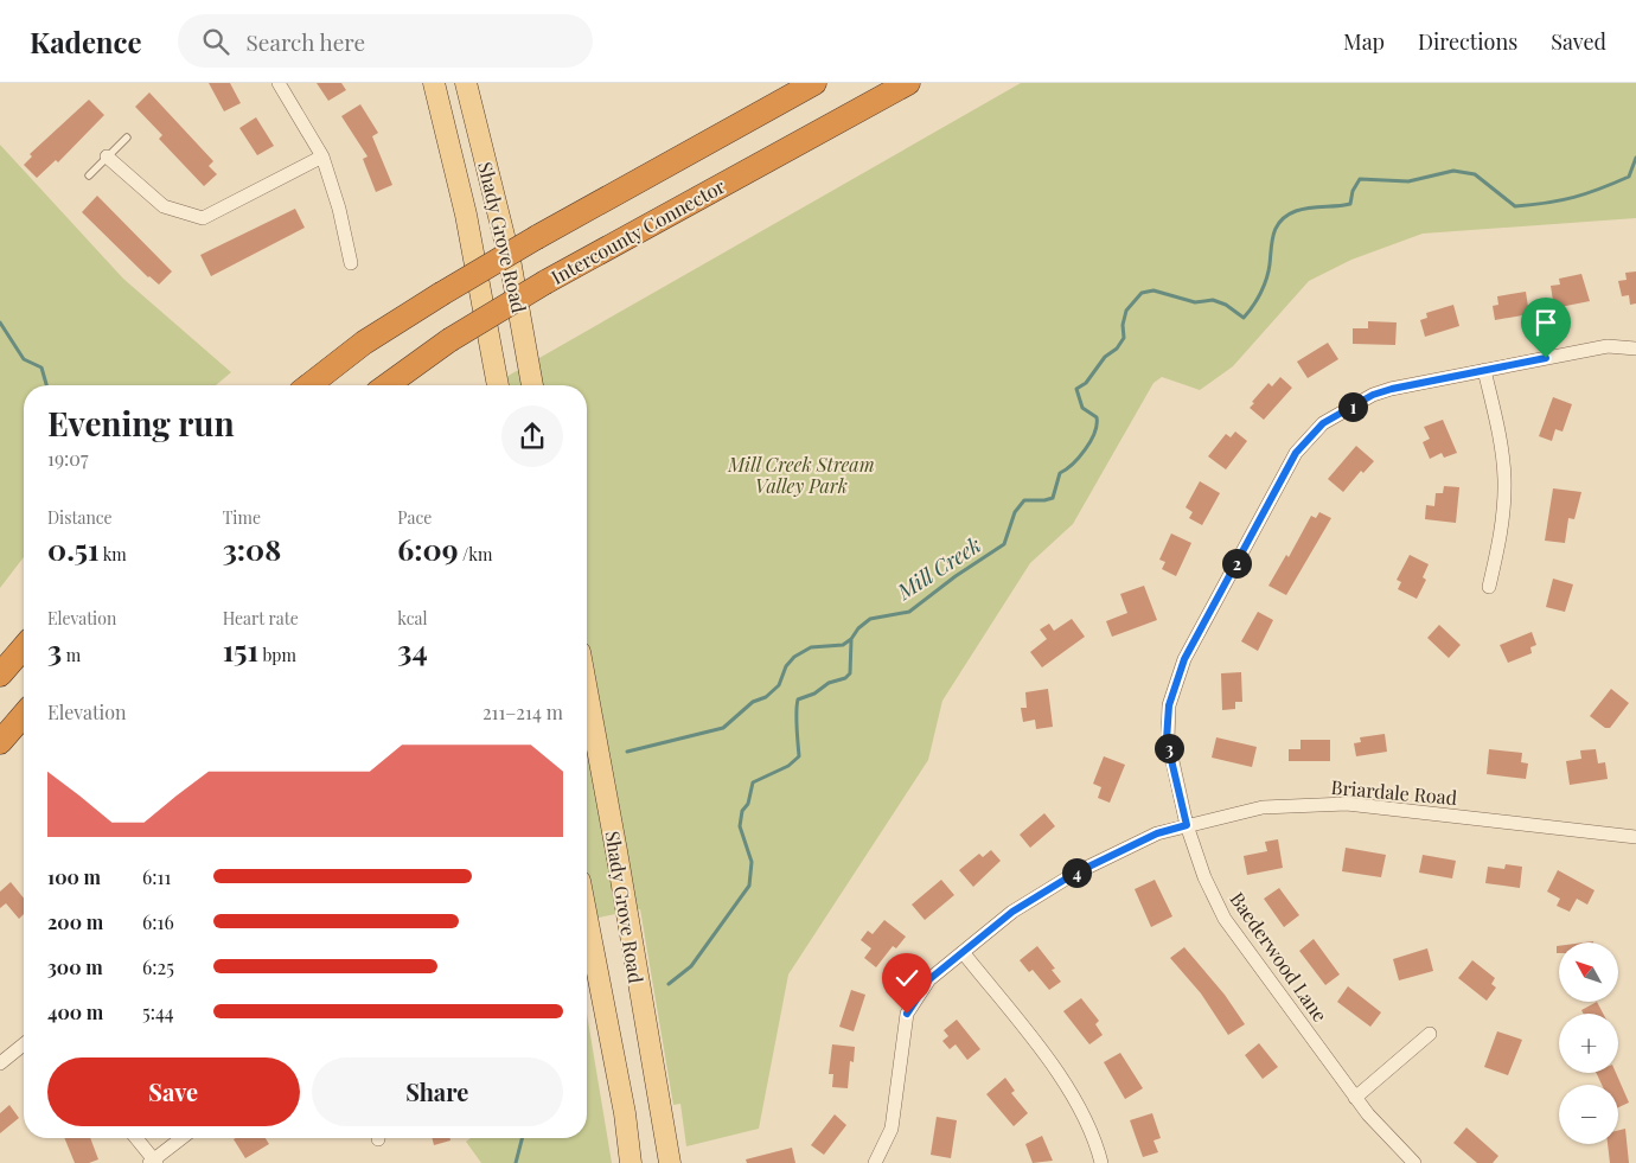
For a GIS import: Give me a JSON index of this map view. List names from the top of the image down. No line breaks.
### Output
{"streets":{"highway":["Intercounty Connector"],"main road":["Shady Grove Road"],"street":["Briardale Road","Baederwood Lane"]},"crossings":[["Briardale Road","Baederwood Lane"]],"water":["Mill Creek"],"parks":["Mill Creek Stream Valley Park"],"north":"top left","page":{"header":"Kadence","search":"Search here","nav":["Map","Directions","Saved"],"heading":["Evening run","19:07"],"pins":["1","2","3","4"],"stats":[["Distance","0.51 km"],["Time","3:08"],["Pace","6:09 /km"],["Elevation","3 m"],["Heart rate","151 bpm"],["kcal","34"]],"chart":["Elevation","211–214 m"],"list":[{"name":"100 m","note":"6:11"},{"name":"200 m","note":"6:16"},{"name":"300 m","note":"6:25"},{"name":"400 m","note":"5:44"}],"map_buttons":["+","−"],"buttons":["Save","Share"]}}
